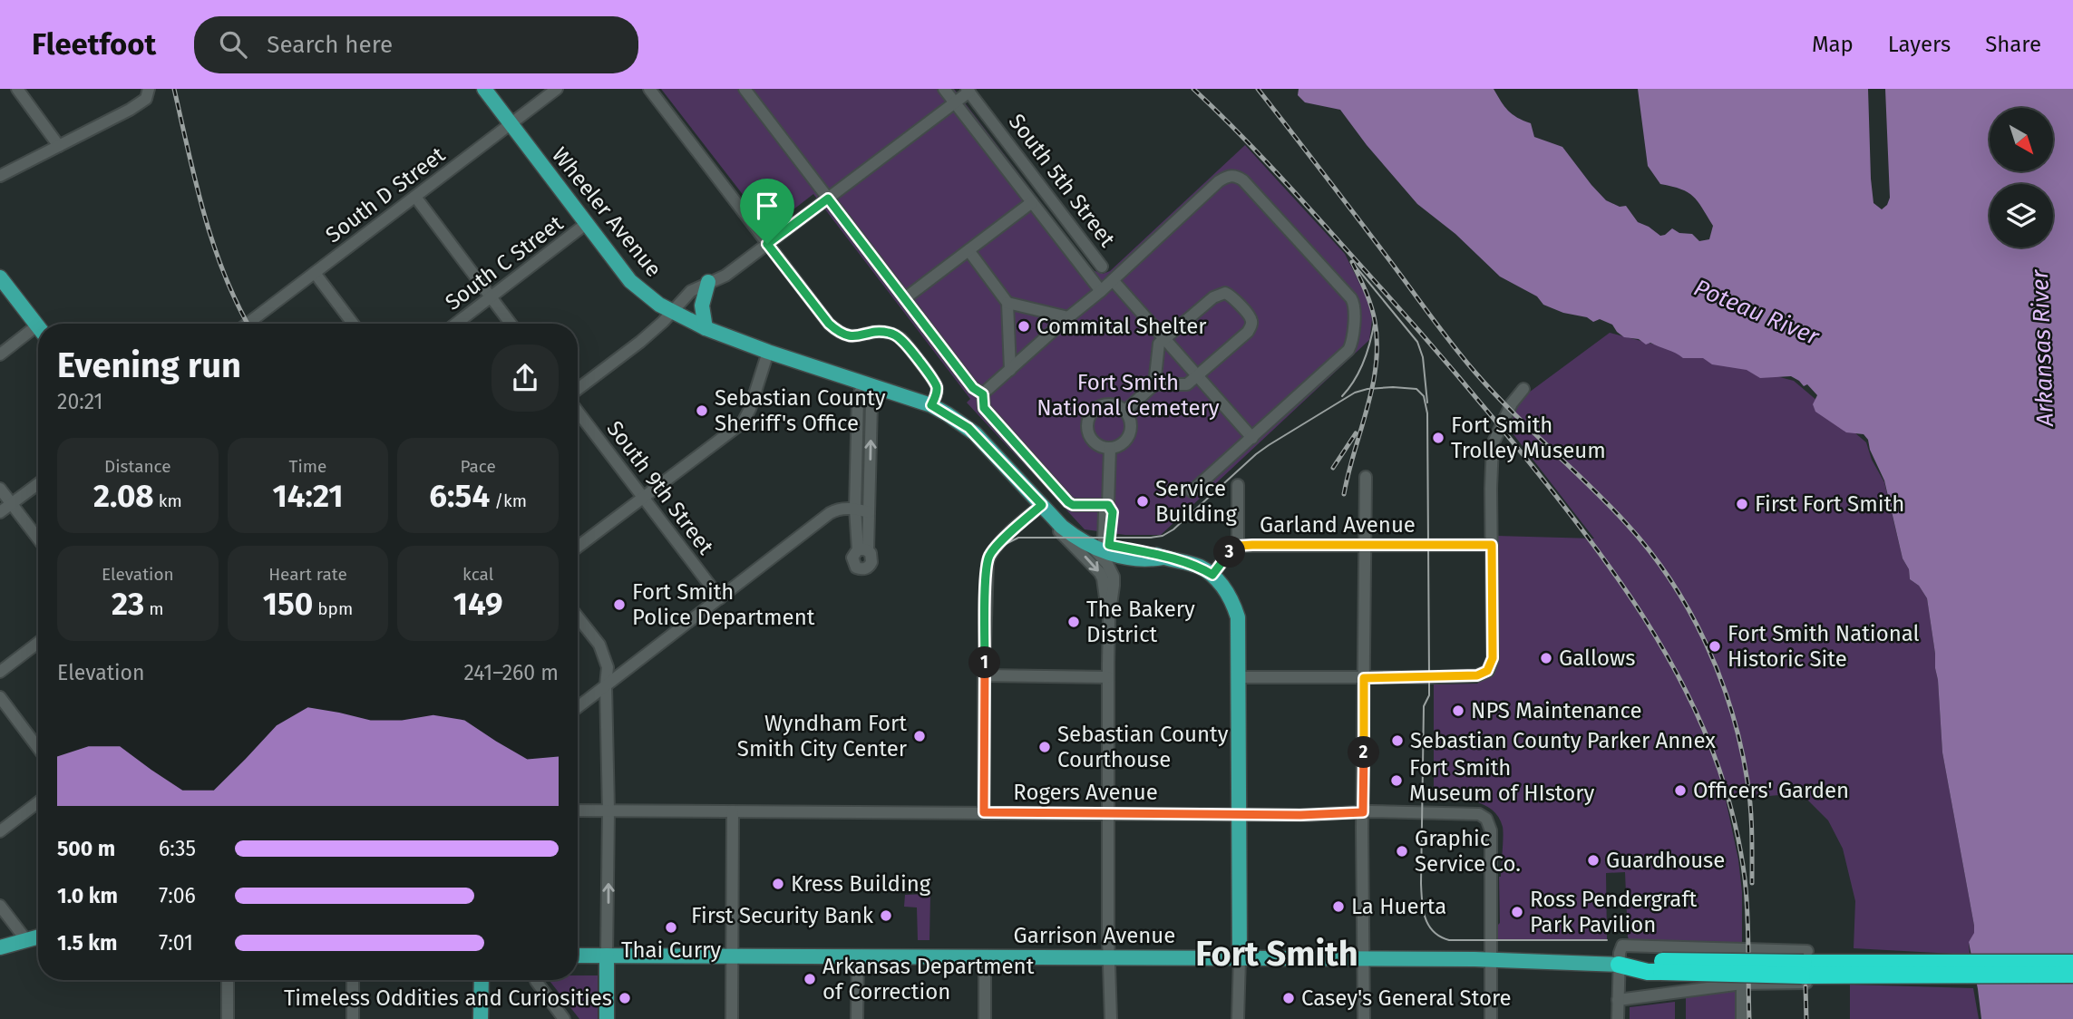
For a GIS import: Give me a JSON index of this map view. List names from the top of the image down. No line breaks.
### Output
{"streets":{"highway":["Garrison Avenue"],"main road":["Wheeler Avenue"],"street":["South 5th Street","South D Street","South C Street","South 9th Street","Garland Avenue","Rogers Avenue"]},"crossings":[["South D Street","Wheeler Avenue"],["Wheeler Avenue","South C Street"],["Rogers Avenue","Garrison Avenue"]],"districts":["Fort Smith"],"water":["Poteau River","Arkansas River"],"parks":["Fort Smith National Cemetery"],"places":["Commital Shelter","Sebastian County Sheriff's Office","Fort Smith Trolley Museum","Service Building","First Fort Smith","Fort Smith Police Department","The Bakery District","Fort Smith National Historic Site","Gallows","NPS Maintenance","Wyndham Fort Smith City Center","Sebastian County Parker Annex","Sebastian County Courthouse","Fort Smith Museum of HIstory","Officers' Garden","Graphic Service Co.","Guardhouse","Kress Building","La Huerta","Ross Pendergraft Park Pavilion","First Security Bank","Thai Curry","Arkansas Department of Correction","Timeless Oddities and Curiosities","Casey's General Store"],"north":"bottom right","page":{"header":"Fleetfoot","search":"Search here","nav":["Map","Layers","Share"],"heading":["Evening run","20:21"],"stats":[["Distance","2.08 km"],["Time","14:21"],["Pace","6:54 /km"],["Elevation","23 m"],["Heart rate","150 bpm"],["kcal","149"]],"pins":["3","1","2"],"chart":["Elevation","241–260 m"],"list":[{"name":"500 m","note":"6:35"},{"name":"1.0 km","note":"7:06"},{"name":"1.5 km","note":"7:01"}]}}
